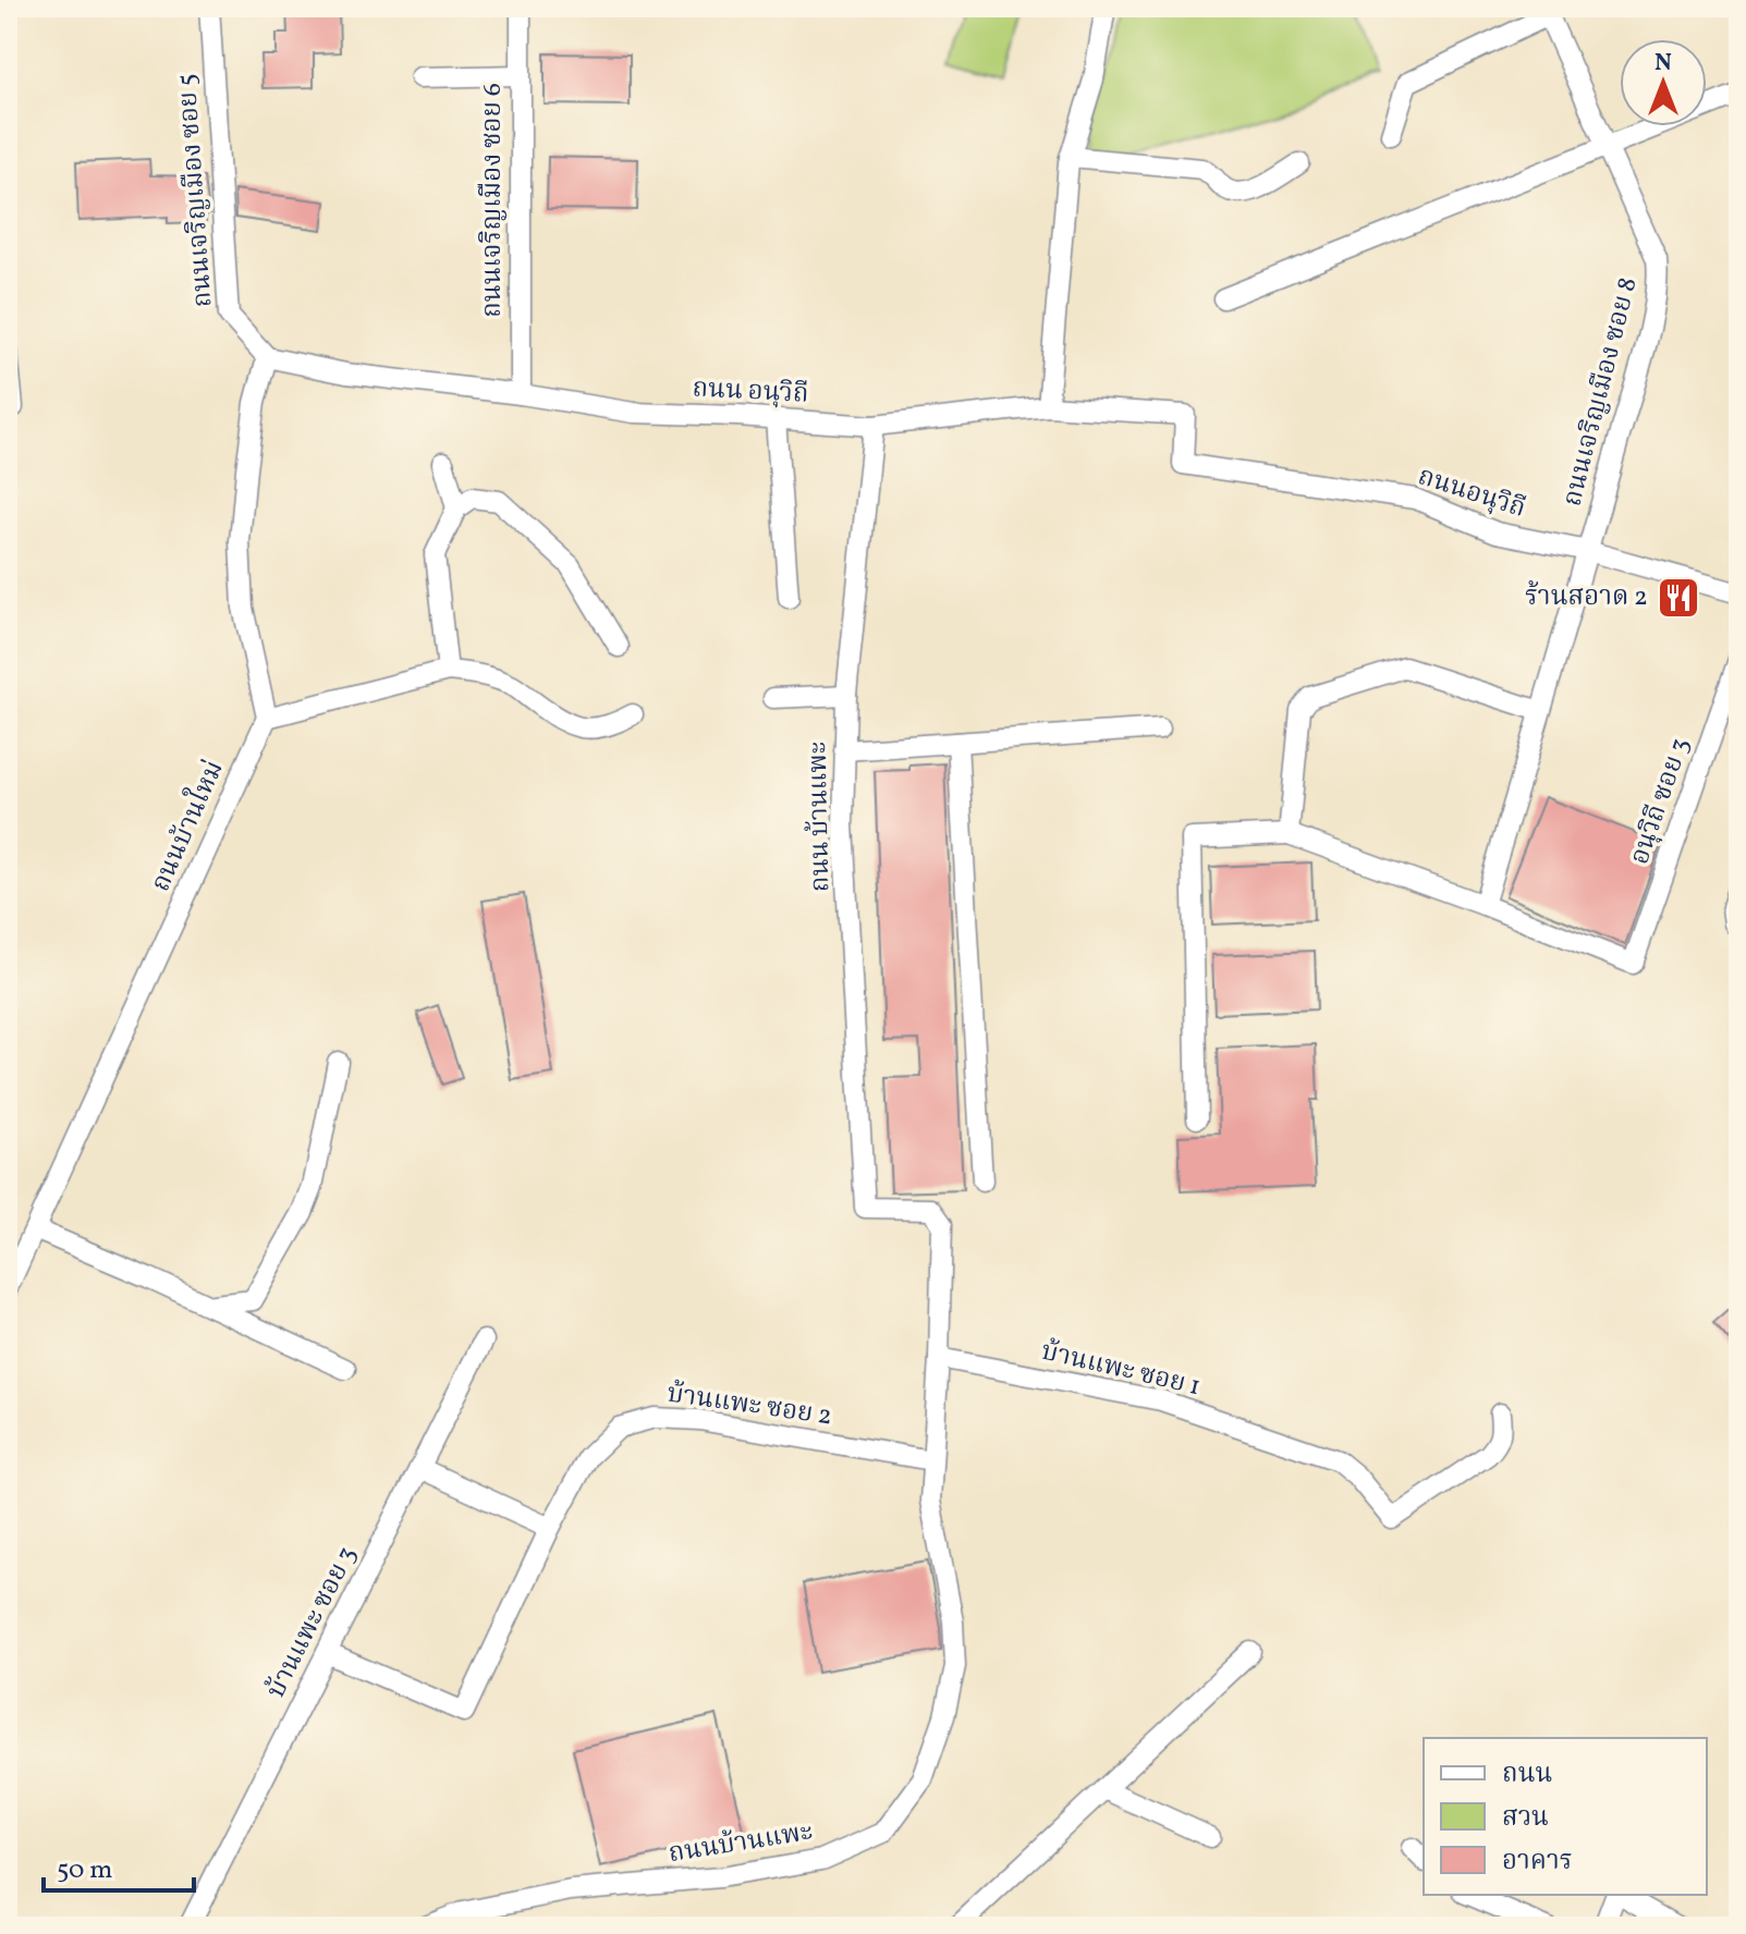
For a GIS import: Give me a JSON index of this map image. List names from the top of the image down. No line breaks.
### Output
{"streets":{"street":["ถนนเจริญเมือง ซอย 5","ถนนเจริญเมือง ซอย 6","ถนน อนุวิถี","ถนนเจริญเมือง ซอย 8","ถนนอนุวิถี","อนุวิถี ซอย 3","ถนน บ้านแพะ","ถนนบ้านใหม่","บ้านแพะ ซอย 1","บ้านแพะ ซอย 2","บ้านแพะ ซอย 3","ถนนบ้านแพะ"]},"crossings":[["ถนนเจริญเมือง ซอย 5","ถนน อนุวิถี"],["ถนนเจริญเมือง ซอย 6","ถนน อนุวิถี"],["ถนน อนุวิถี","ถนนอนุวิถี"],["ถนน อนุวิถี","ถนน บ้านแพะ"],["ถนนเจริญเมือง ซอย 8","ถนนอนุวิถี"],["ถนนเจริญเมือง ซอย 8","อนุวิถี ซอย 3"],["ถนน บ้านแพะ","ถนนบ้านแพะ"],["บ้านแพะ ซอย 1","ถนนบ้านแพะ"],["บ้านแพะ ซอย 2","บ้านแพะ ซอย 3"],["บ้านแพะ ซอย 2","ถนนบ้านแพะ"]],"places":{"restaurant":["ร้านสอาด 2"]},"legend":["ถนน","สวน","อาคาร"],"scale_bar":"50 m","north":"top"}
